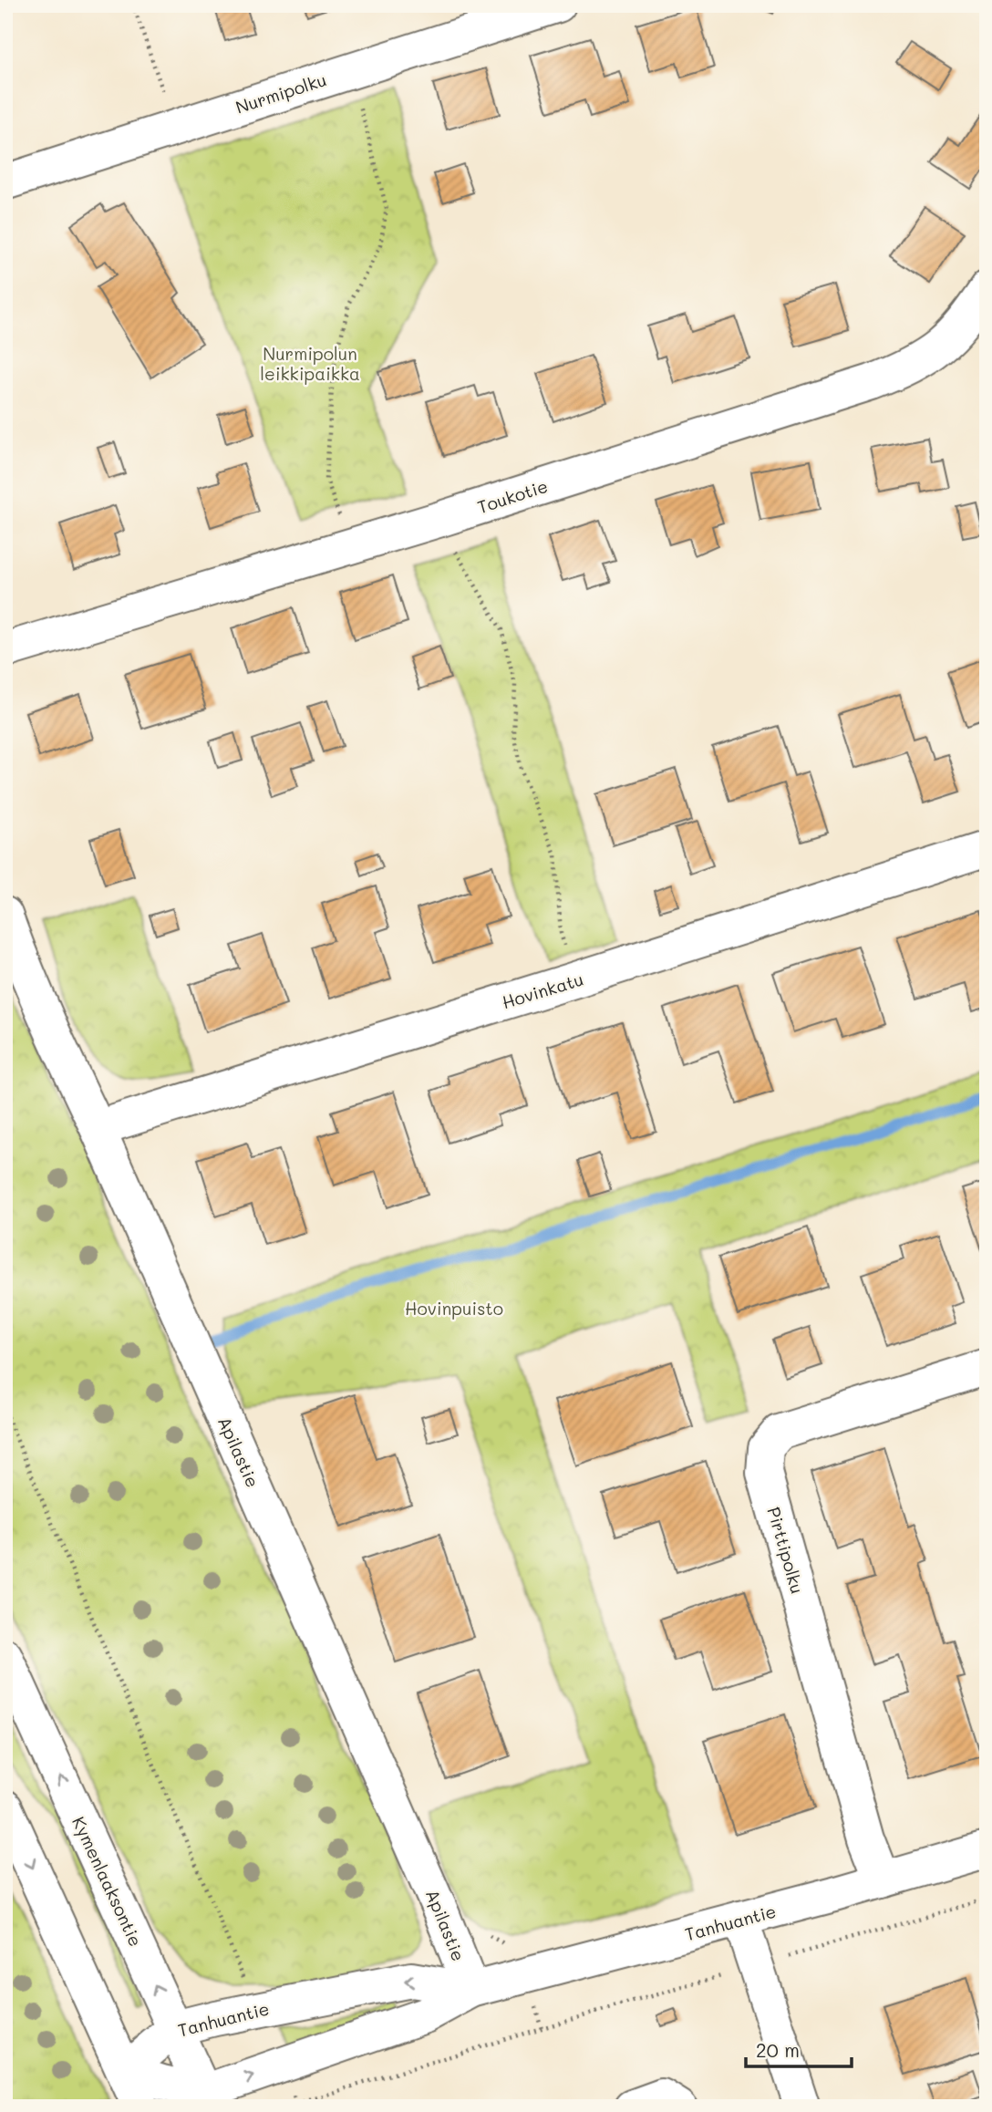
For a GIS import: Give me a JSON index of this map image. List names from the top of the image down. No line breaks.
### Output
{"streets":{"street":["Nurmipolku","Toukotie","Hovinkatu","Apilastie","Pirttipolku","Kymenlaaksontie","Tanhuantie"]},"crossings":[["Hovinkatu","Apilastie"],["Apilastie","Tanhuantie"],["Pirttipolku","Tanhuantie"],["Kymenlaaksontie","Tanhuantie"]],"parks":["Nurmipolun leikkipaikka","Hovinpuisto"],"scale_bar":"20 m"}
